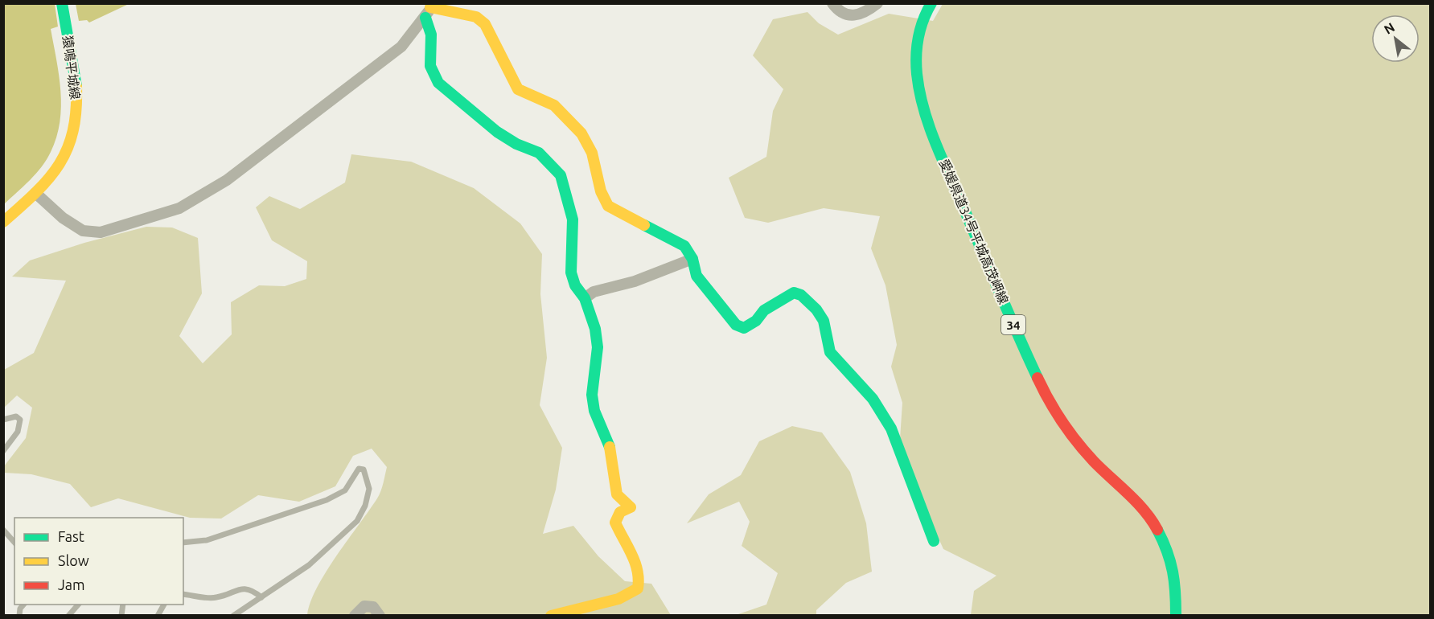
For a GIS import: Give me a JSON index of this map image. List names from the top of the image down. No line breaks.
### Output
{"streets":{"street":["猿鳴平城線","愛媛県道34号平城高茂岬線","34"]},"legend":["Fast","Slow","Jam"],"north":"top left"}
